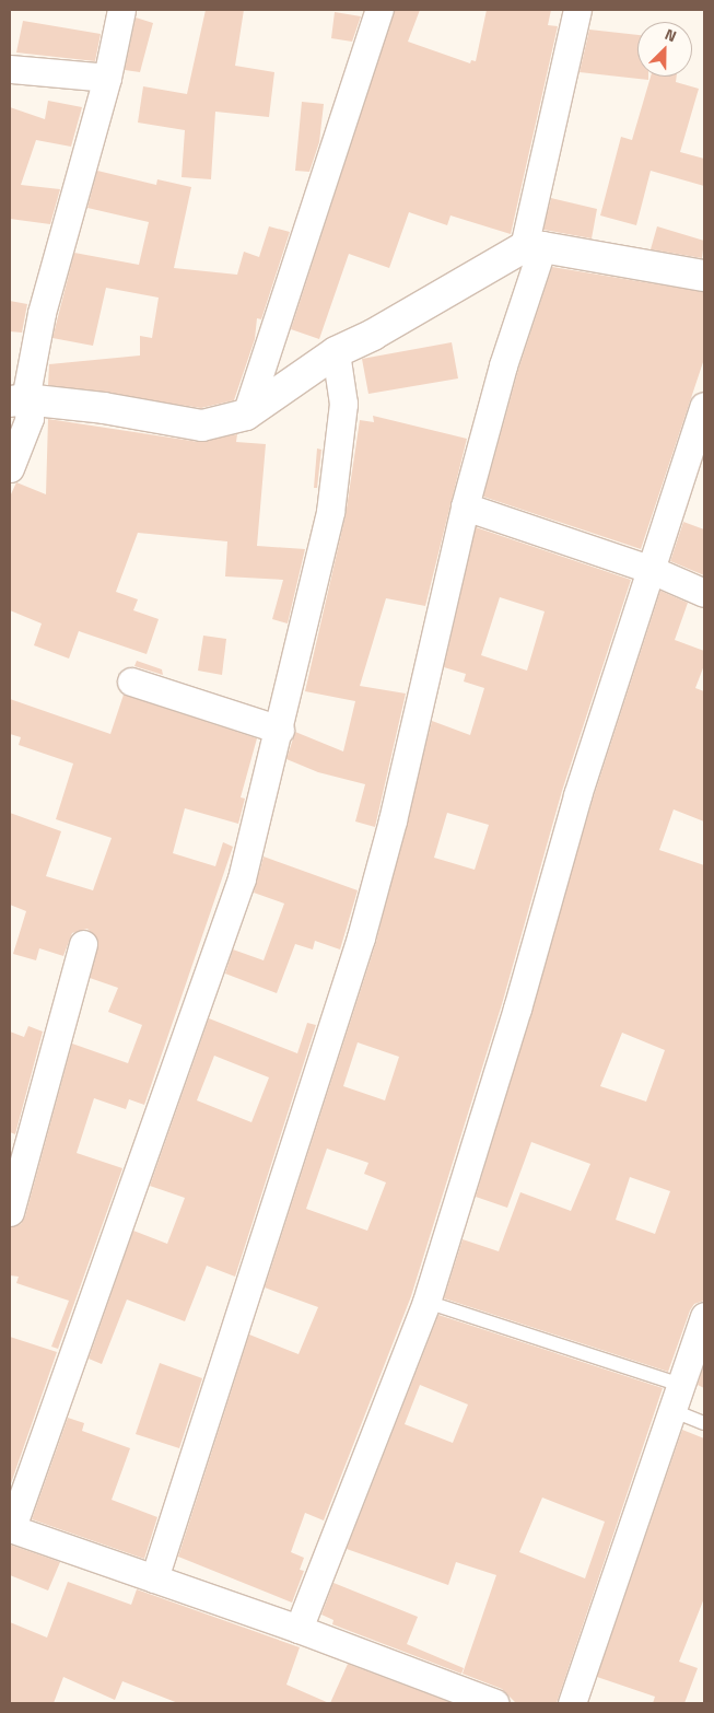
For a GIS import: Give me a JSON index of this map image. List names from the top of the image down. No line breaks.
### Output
{"north":"top right"}
